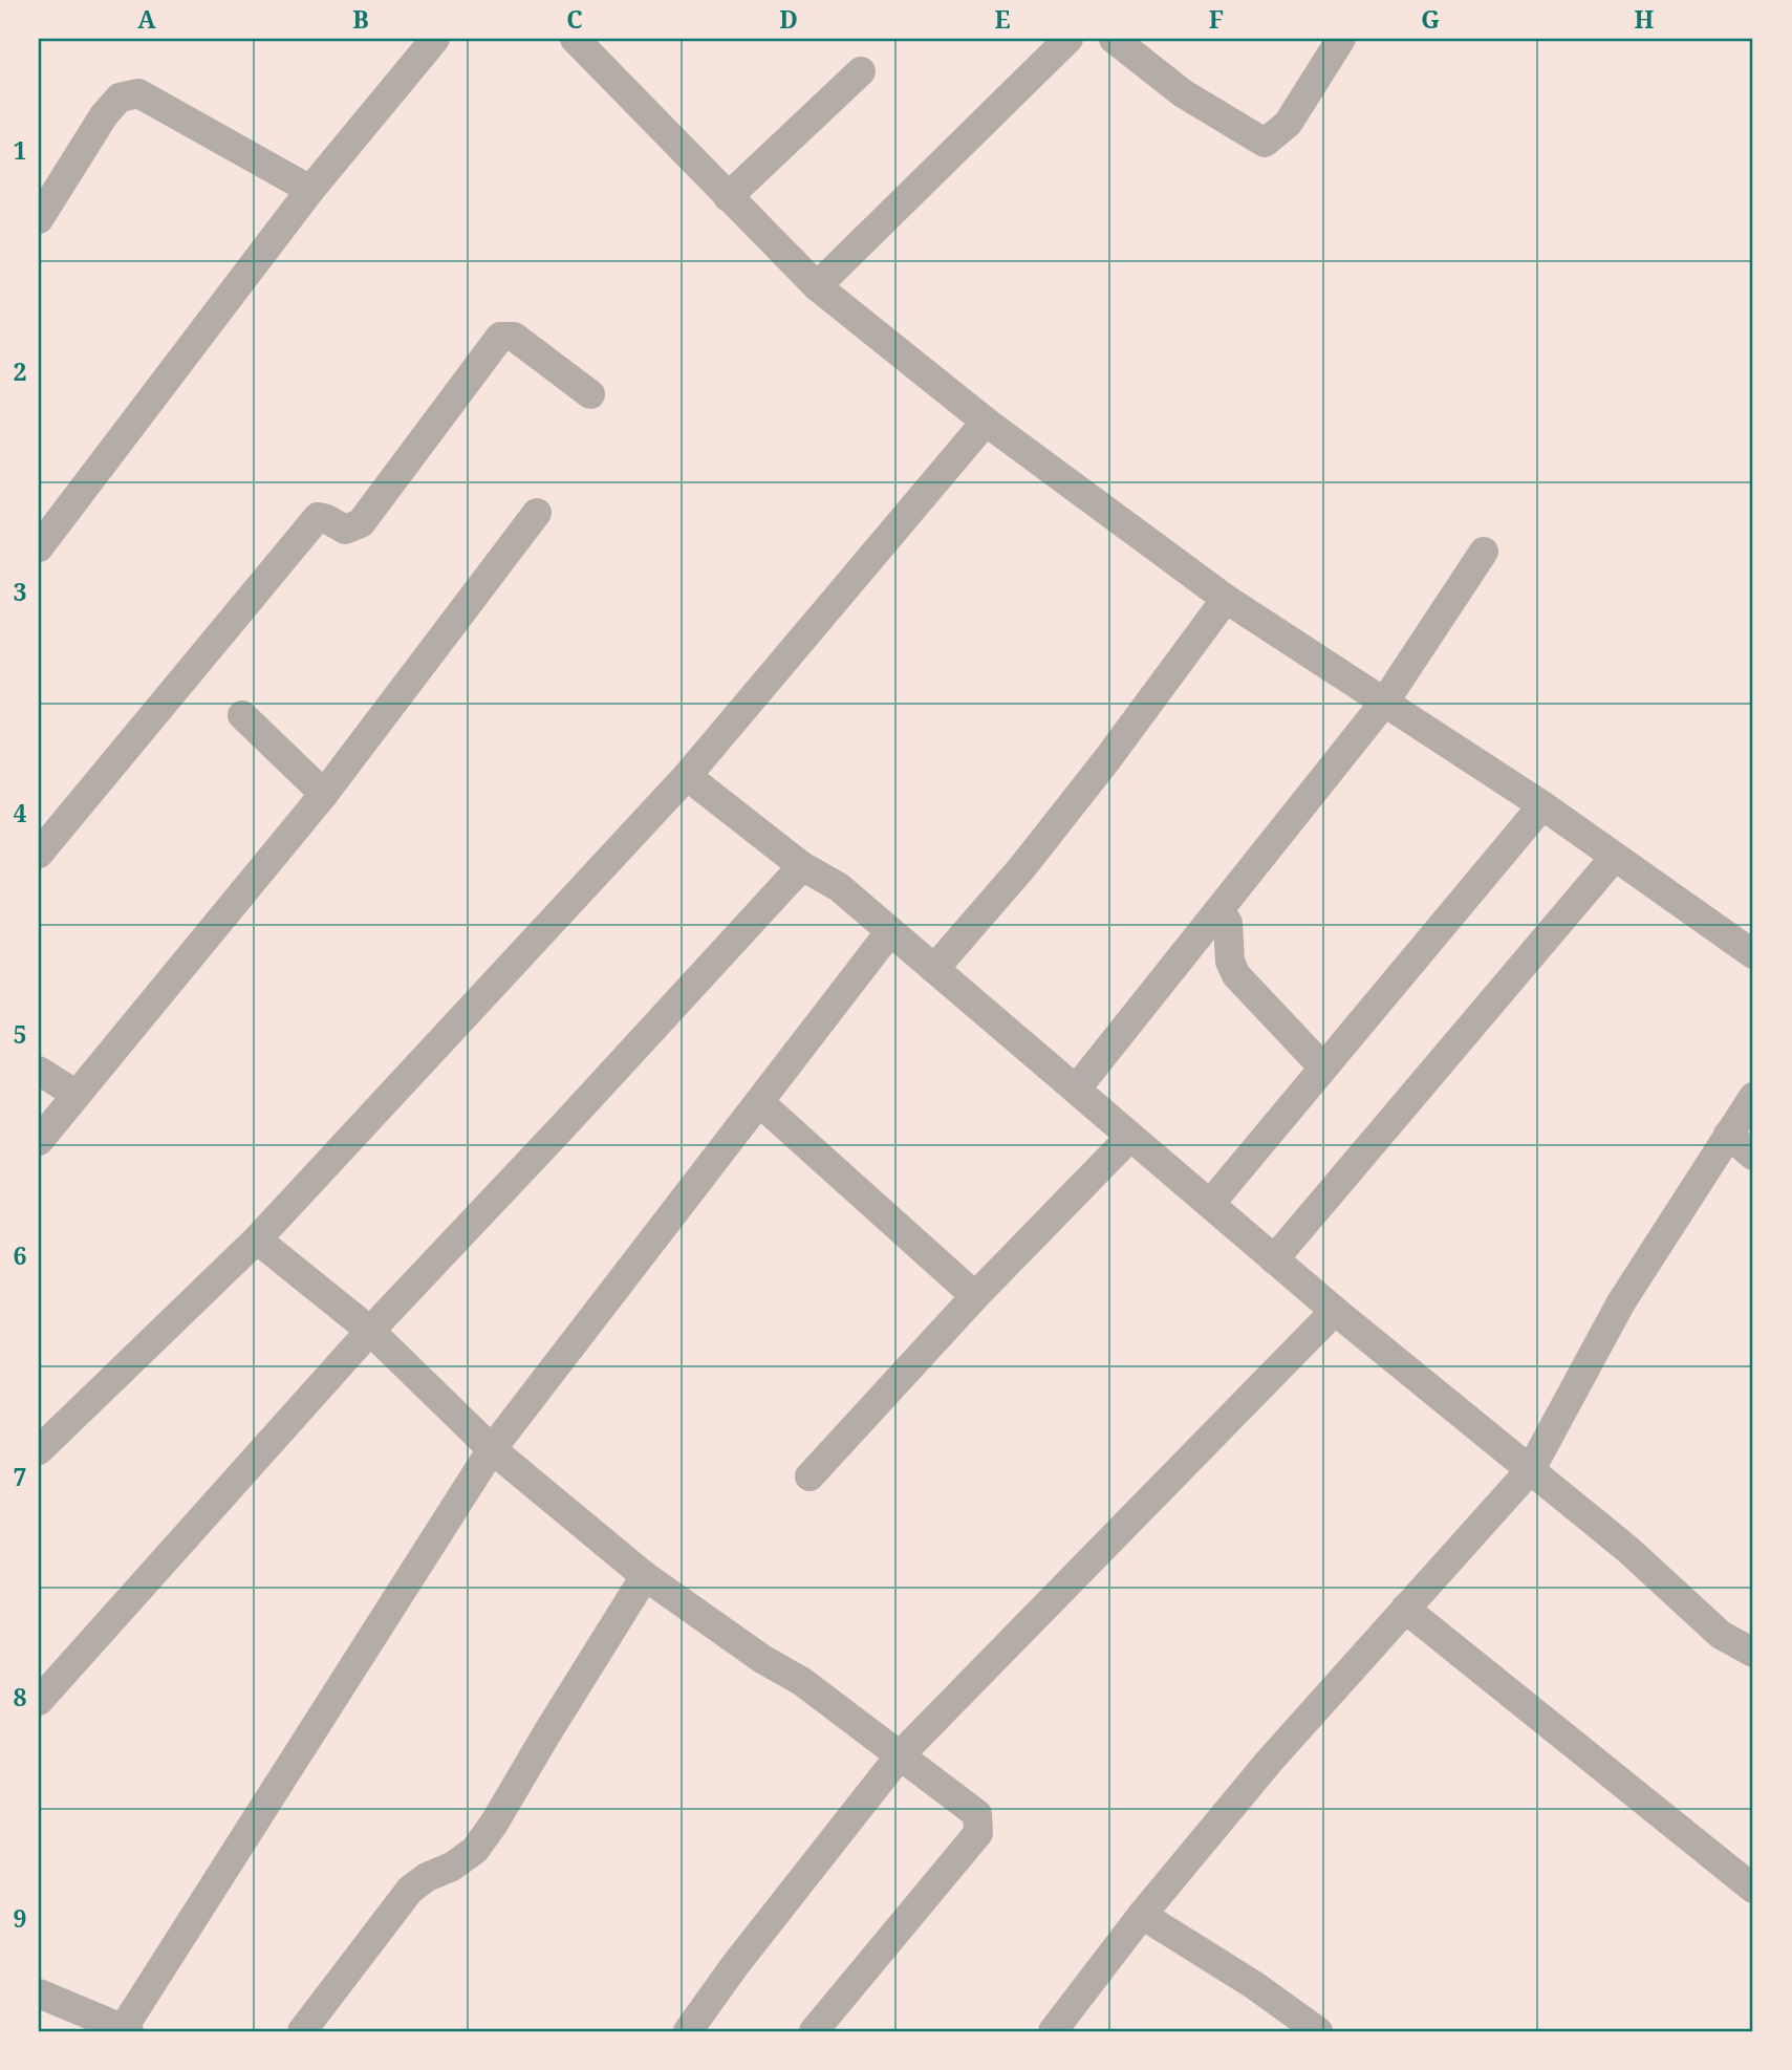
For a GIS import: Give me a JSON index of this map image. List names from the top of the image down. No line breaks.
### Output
{"grid":{"columns":["A","B","C","D","E","F","G","H"],"rows":["1","2","3","4","5","6","7","8","9"]}}
